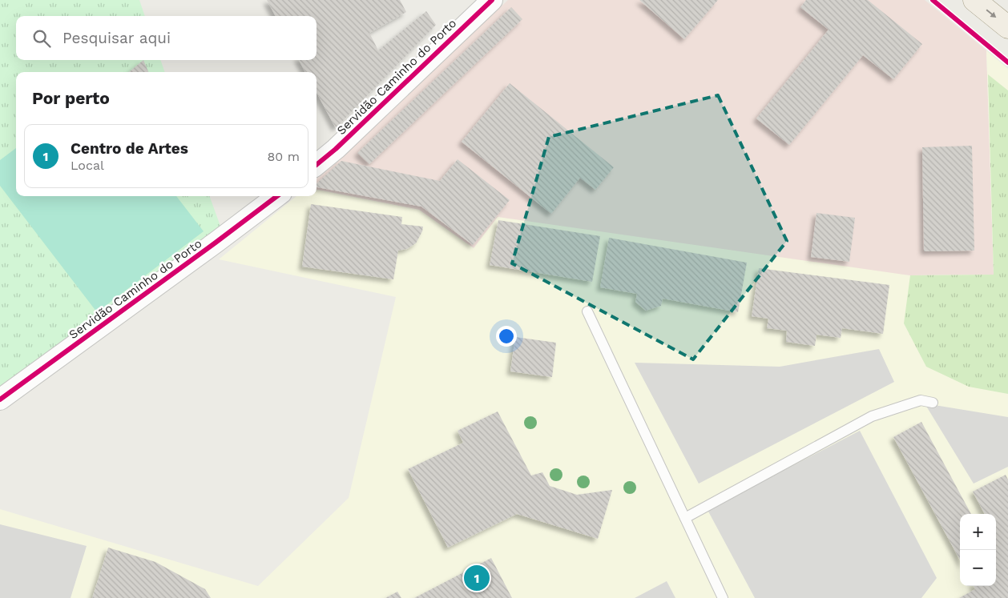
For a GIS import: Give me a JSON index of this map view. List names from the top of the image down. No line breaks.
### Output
{"streets":{"street":["Servidão Caminho do Porto"]},"page":{"search":"Pesquisar aqui","heading":"Por perto","list":[{"mark":"1","name":"Centro de Artes","note":"Local","value":"80 m"}],"map_buttons":["+","−"],"pins":"1"}}
